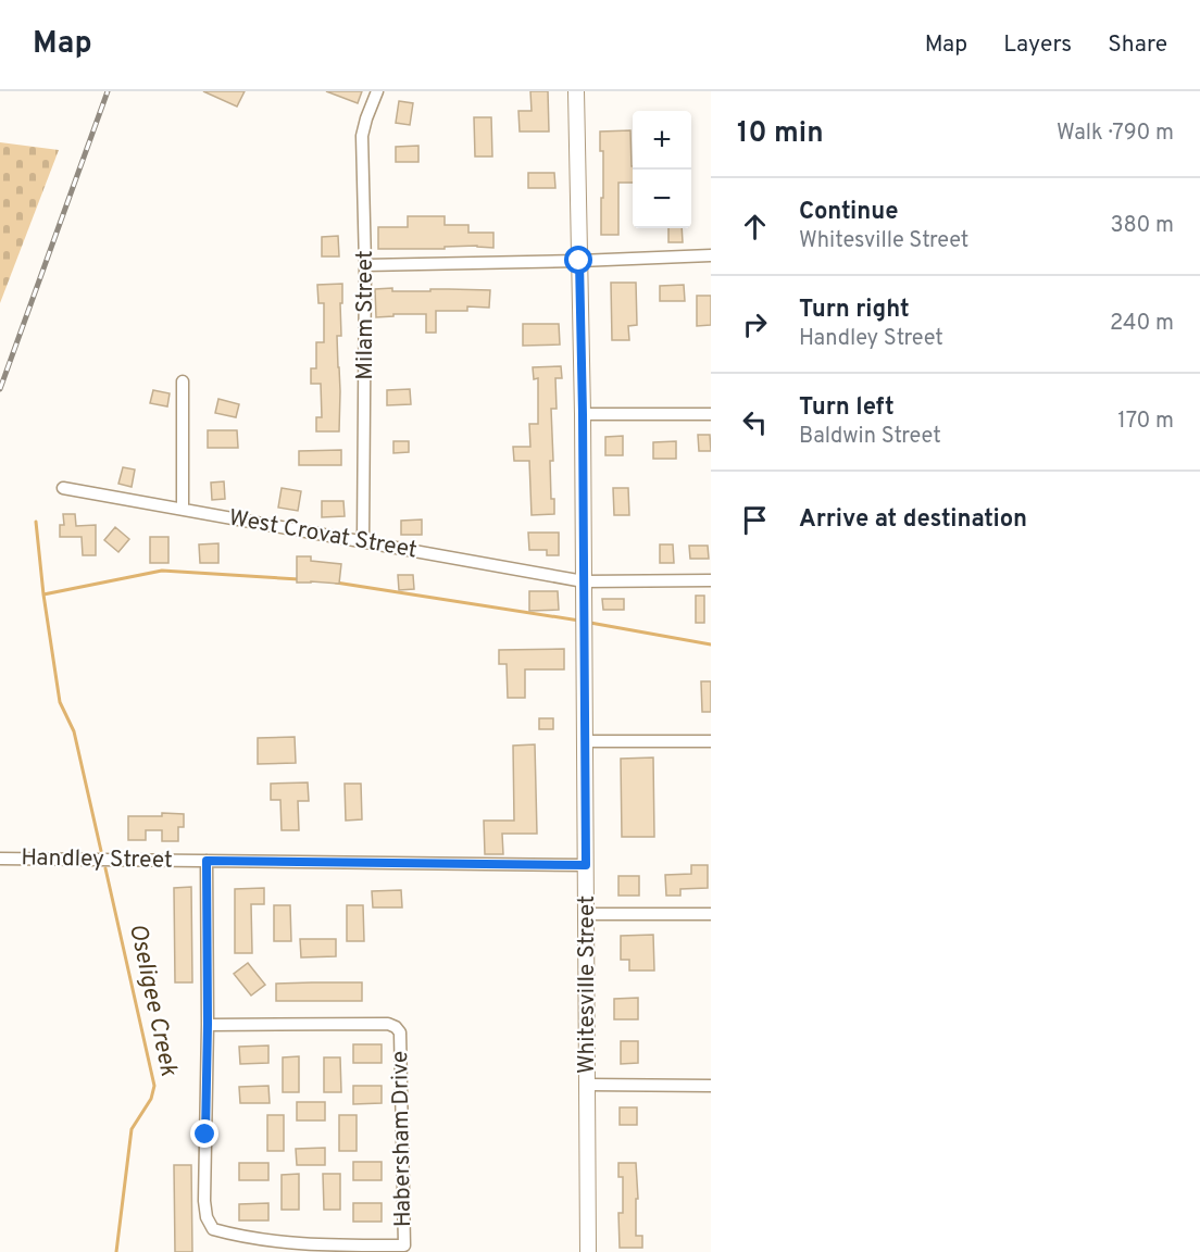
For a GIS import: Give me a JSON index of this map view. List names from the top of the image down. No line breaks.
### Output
{"streets":{"main road":["Whitesville Street"],"street":["Milam Street","West Crovat Street","Handley Street","Habersham Drive"]},"crossings":[["Milam Street","West Crovat Street"],["West Crovat Street","Whitesville Street"],["Handley Street","Whitesville Street"]],"water":["Oseligee Creek"],"page":{"header":"Map","nav":["Map","Layers","Share"],"heading":["10 min","Walk · 790 m"],"map_buttons":["+","−"],"list":[["Continue","Whitesville Street","380 m"],["Turn right","Handley Street","240 m"],["Turn left","Baldwin Street","170 m"],"Arrive at destination"]}}
